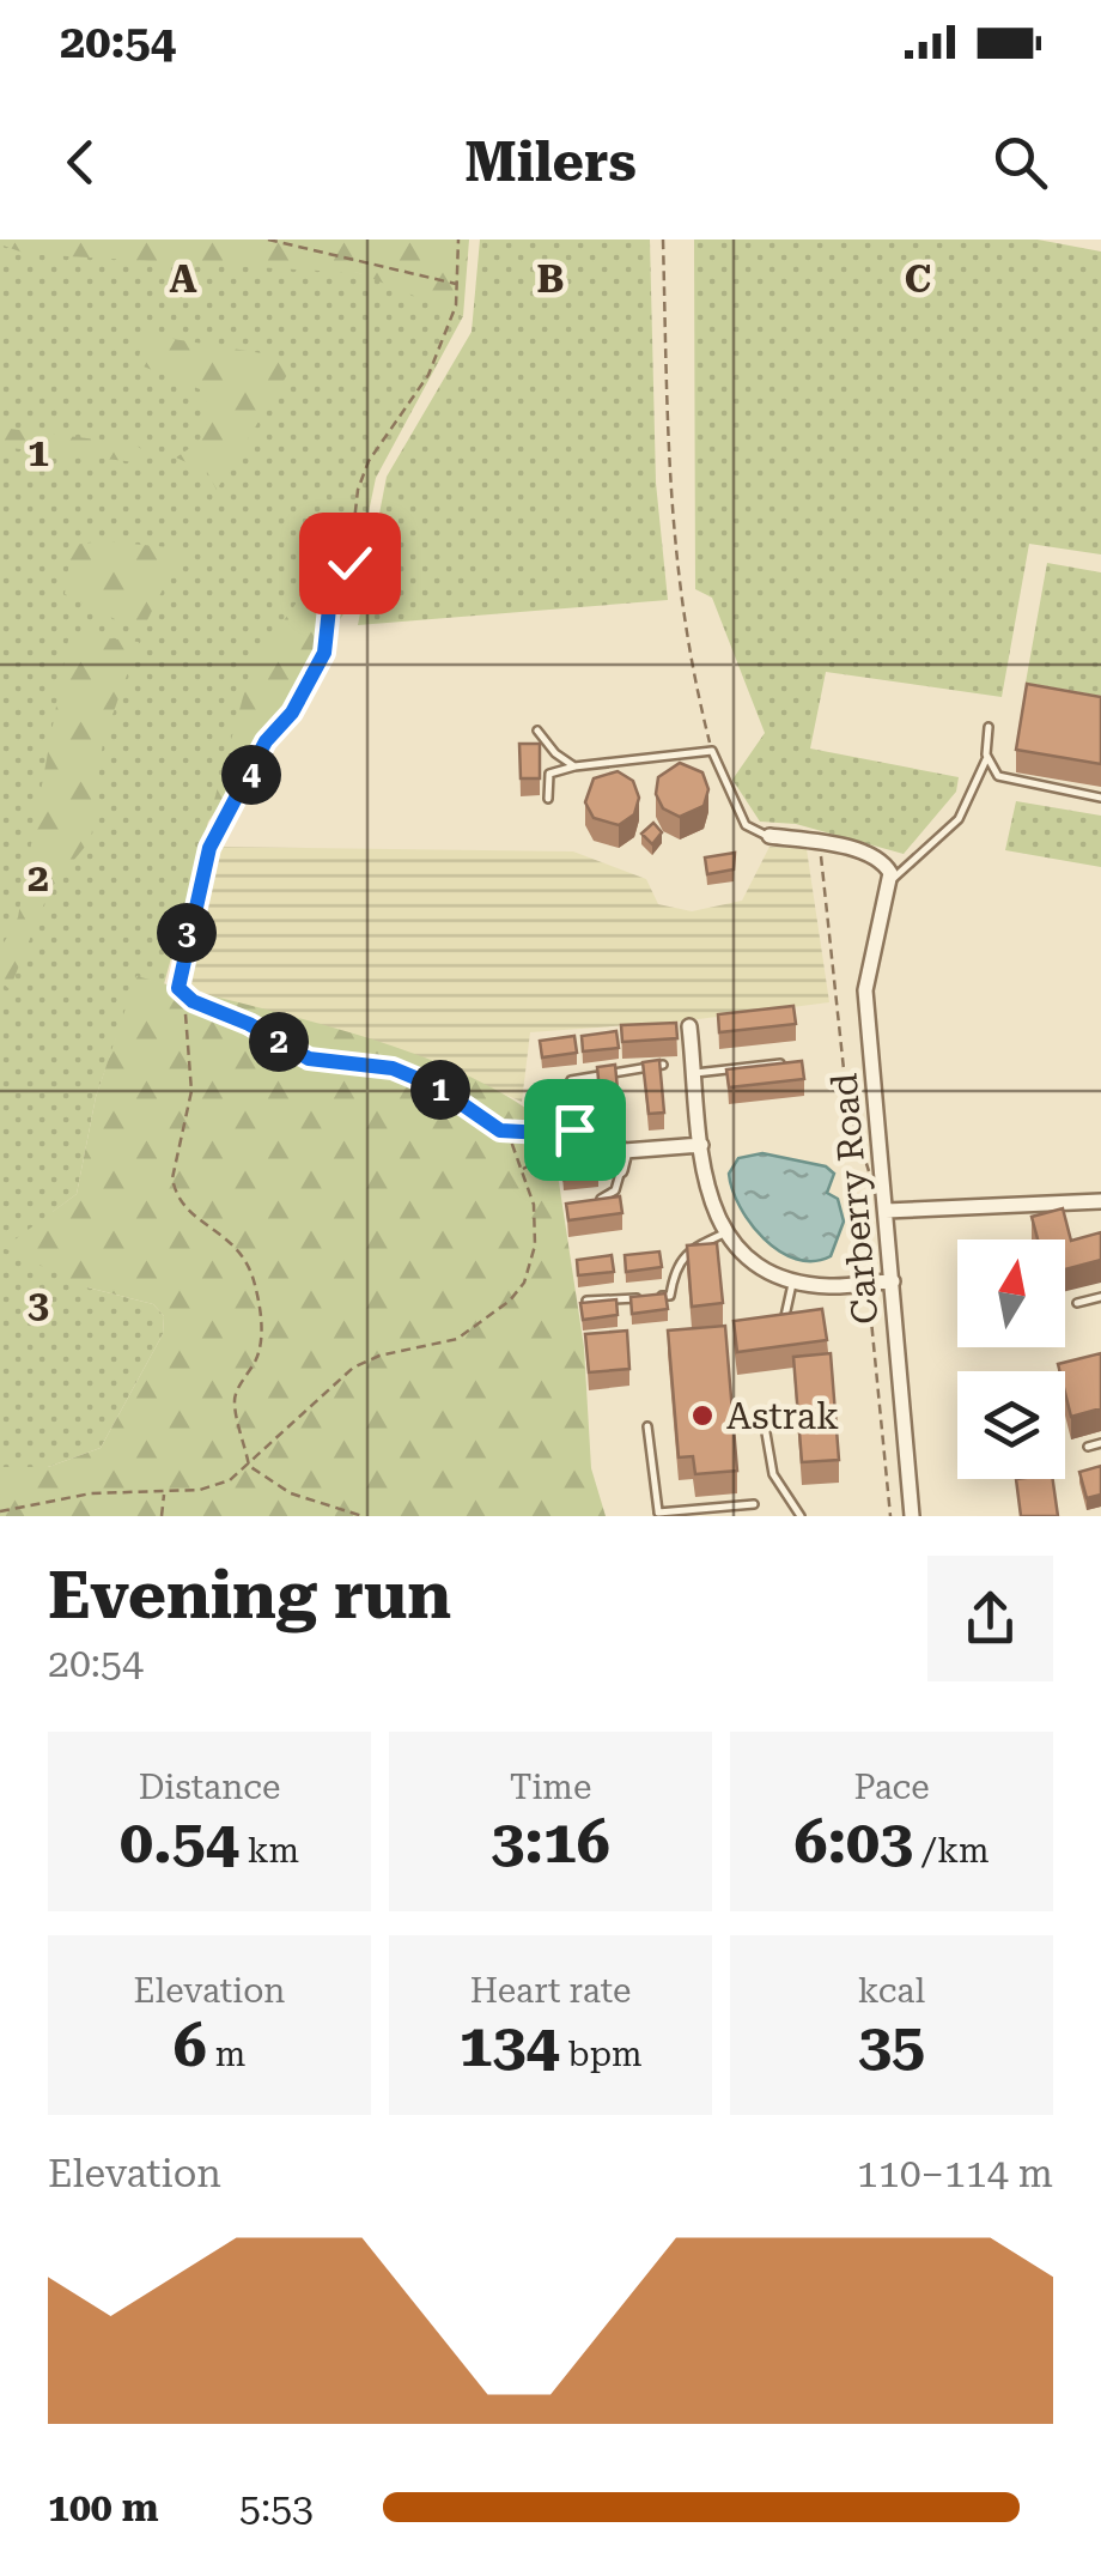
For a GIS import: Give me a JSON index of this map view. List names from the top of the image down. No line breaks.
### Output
{"streets":{"street":["Carberry Road"]},"places":["Astrak"],"north":"top","page":{"status":"20:54","header":"Milers","pins":["4","3","2","1"],"heading":["Evening run","20:54"],"stats":[["Distance","0.54 km"],["Time","3:16"],["Pace","6:03 /km"],["Elevation","6 m"],["Heart rate","134 bpm"],["kcal","35"]],"chart":["Elevation","110–114 m"],"list":[{"name":"100 m","note":"5:53"}]},"grid":{"columns":["A","B","C"],"rows":["1","2","3"]}}
